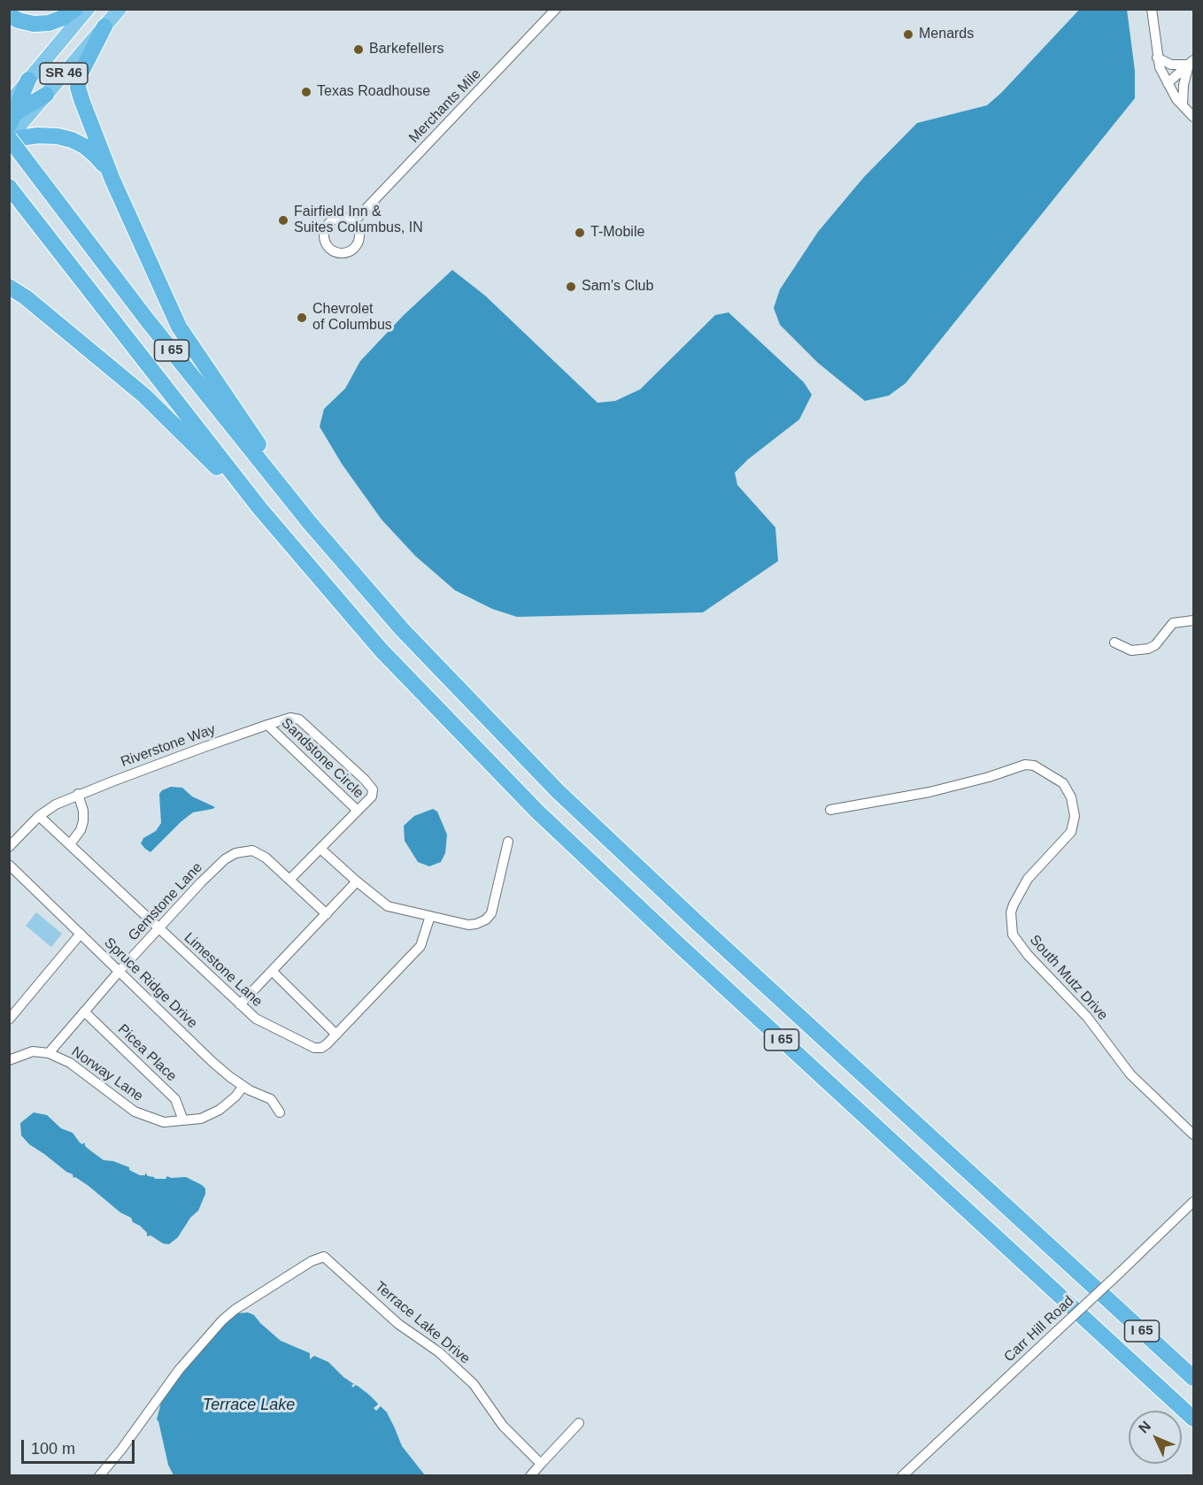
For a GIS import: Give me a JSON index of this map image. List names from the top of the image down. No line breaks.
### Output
{"streets":{"highway":["SR 46","I 65"],"street":["Merchants Mile","Riverstone Way","Sandstone Circle","Gemstone Lane","Limestone Lane","South Mutz Drive","Spruce Ridge Drive","Picea Place","Norway Lane","Terrace Lake Drive","Carr Hill Road"]},"crossings":[["SR 46","I 65"],["Riverstone Way","Sandstone Circle"],["Riverstone Way","Limestone Lane"],["Gemstone Lane","Limestone Lane"],["Gemstone Lane","Spruce Ridge Drive"],["Gemstone Lane","Picea Place"],["Gemstone Lane","Norway Lane"],["Spruce Ridge Drive","Norway Lane"],["Picea Place","Norway Lane"]],"water":["Terrace Lake"],"places":["Menards","Barkefellers","Texas Roadhouse","Fairfield Inn & Suites Columbus, IN","T-Mobile","Sam's Club","Chevrolet of Columbus"],"scale_bar":"100 m","north":"top left"}
